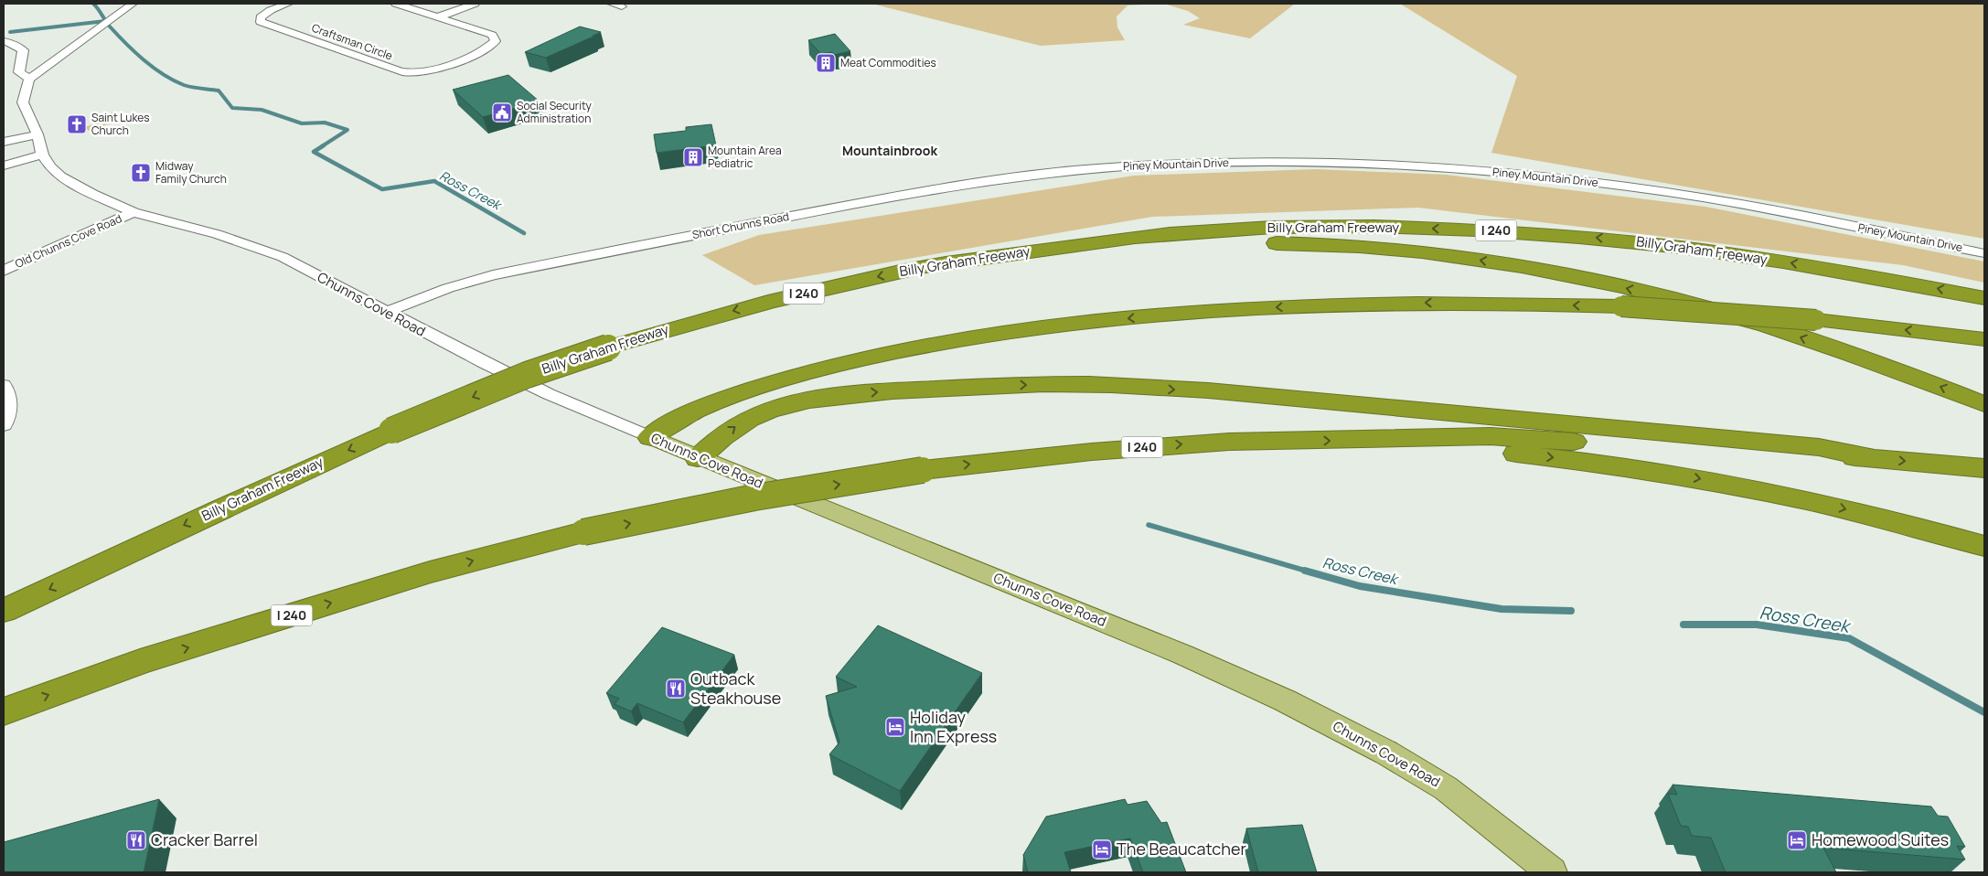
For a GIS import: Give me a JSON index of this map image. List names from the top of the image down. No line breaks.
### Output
{"streets":{"highway":["Billy Graham Freeway","I 240"],"main road":["Chunns Cove Road"],"street":["Craftsman Circle","Piney Mountain Drive","Short Chunns Road","Old Chunns Cove Road"]},"crossings":[["Piney Mountain Drive","Short Chunns Road"],["Short Chunns Road","Chunns Cove Road"],["Old Chunns Cove Road","Chunns Cove Road"]],"districts":["Mountainbrook"],"water":["Ross Creek"],"places":{"building":["Meat Commodities","Mountain Area Pediatric"],"public building":["Social Security Administration"],"church":["Saint Lukes Church","Midway Family Church"],"restaurant":["Outback Steakhouse","Cracker Barrel"],"hotel":["Holiday Inn Express","Homewood Suites","The Beaucatcher"]}}
